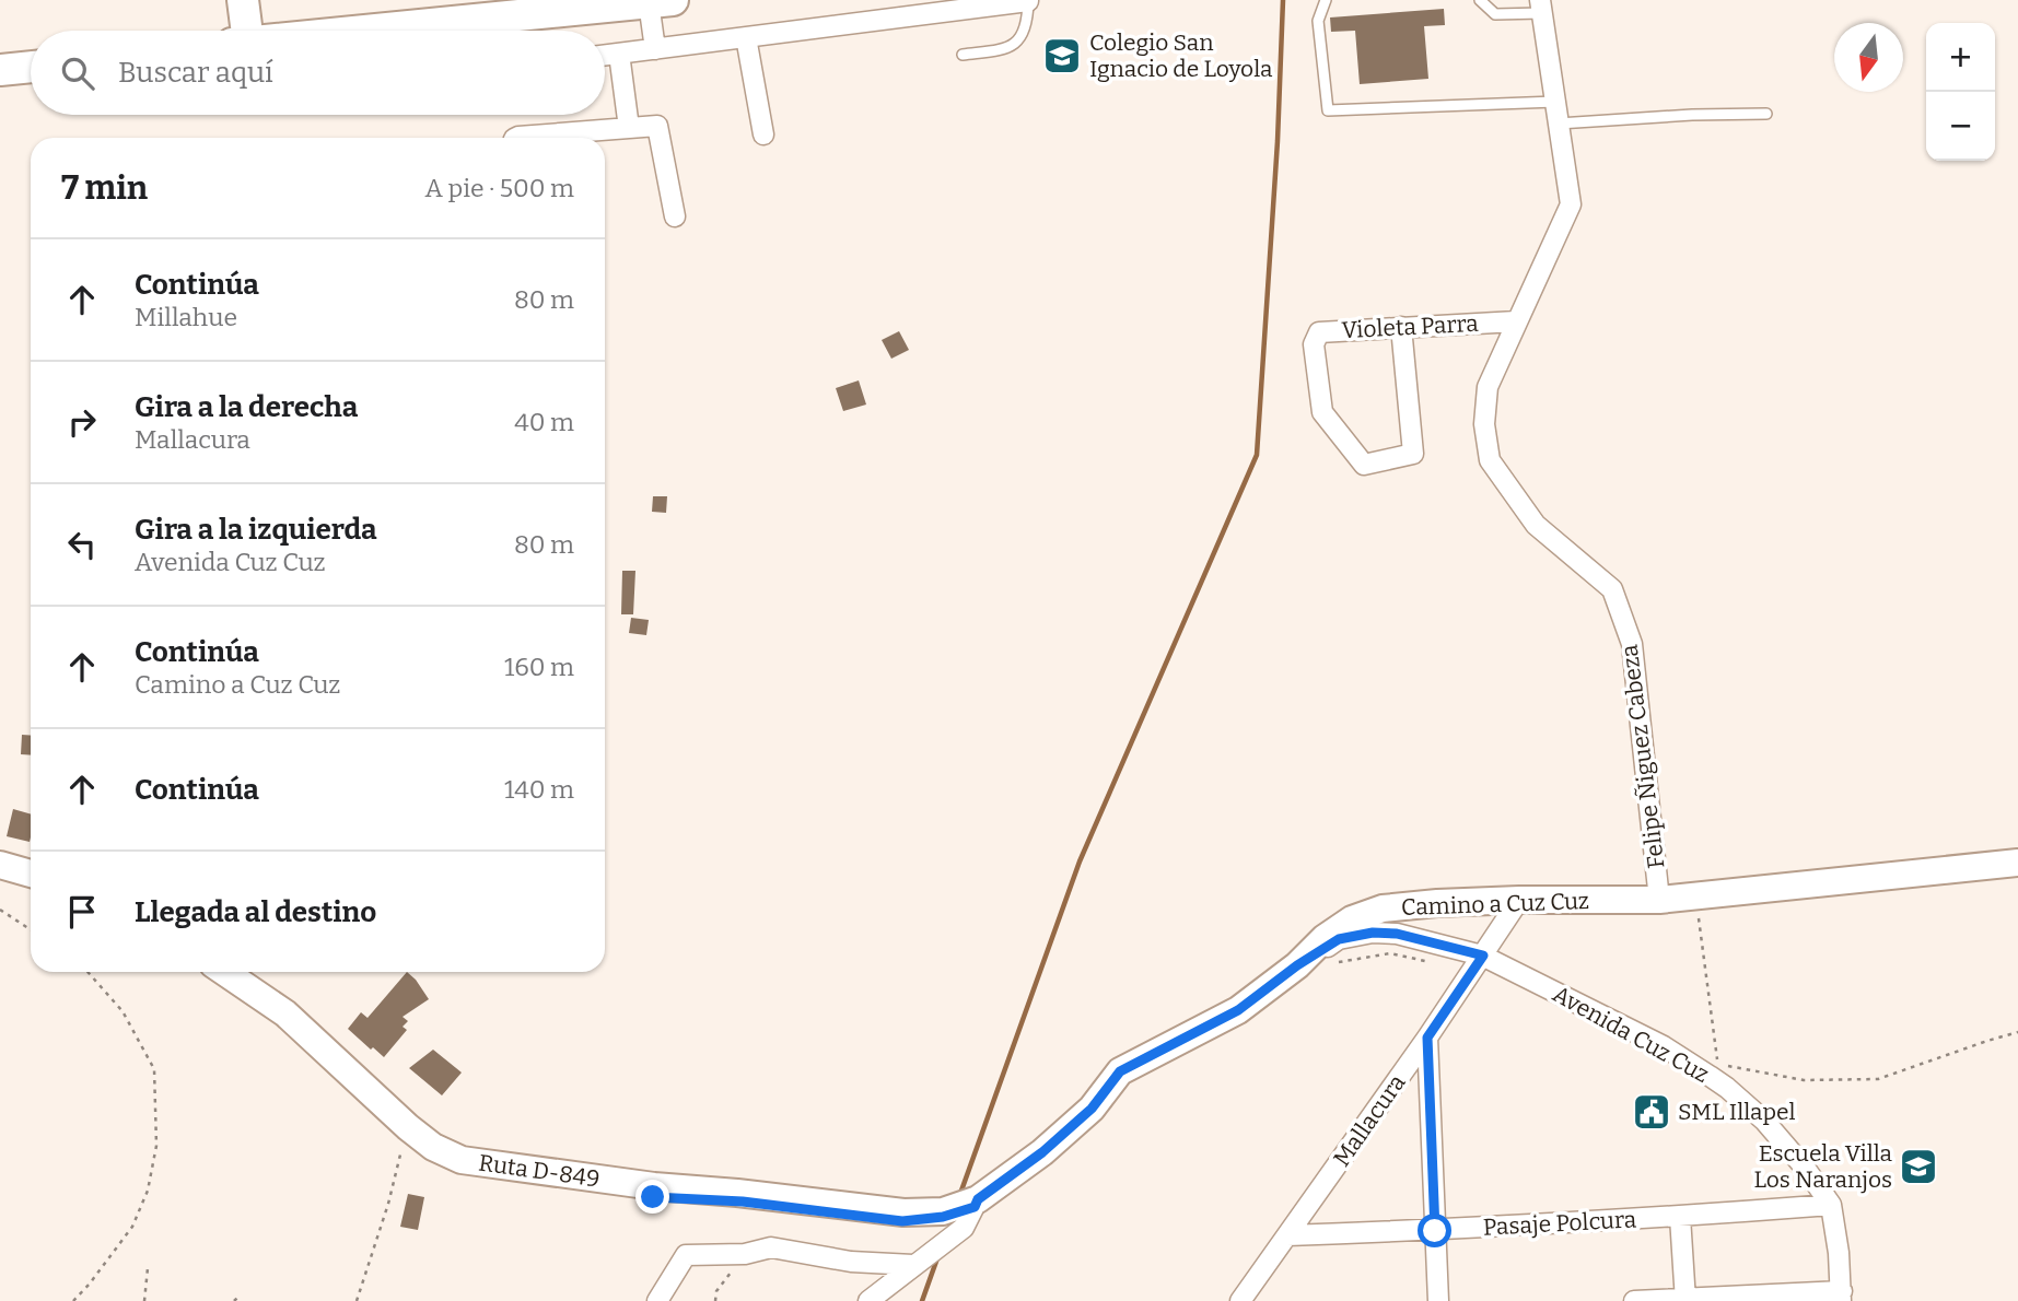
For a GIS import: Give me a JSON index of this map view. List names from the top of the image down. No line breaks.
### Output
{"streets":{"main road":["Camino a Cuz Cuz","Ruta D-849"],"street":["Violeta Parra","Felipe Ñiguez Cabeza","Avenida Cuz Cuz","Mallacura","Pasaje Polcura"]},"crossings":[["Violeta Parra","Felipe Ñiguez Cabeza"],["Felipe Ñiguez Cabeza","Camino a Cuz Cuz"],["Camino a Cuz Cuz","Avenida Cuz Cuz"],["Camino a Cuz Cuz","Mallacura"],["Camino a Cuz Cuz","Ruta D-849"],["Avenida Cuz Cuz","Mallacura"],["Avenida Cuz Cuz","Pasaje Polcura"],["Mallacura","Pasaje Polcura"]],"places":{"school or university":["Colegio San Ignacio de Loyola","Escuela Villa Los Naranjos"],"public building":["SML Illapel"]},"north":"bottom","page":{"map_buttons":["+","−"],"search":"Buscar aquí","heading":["7 min","A pie · 500 m"],"list":[["Continúa","Millahue","80 m"],["Gira a la derecha","Mallacura","40 m"],["Gira a la izquierda","Avenida Cuz Cuz","80 m"],["Continúa","Camino a Cuz Cuz","160 m"],["Continúa","140 m"],"Llegada al destino"]}}
